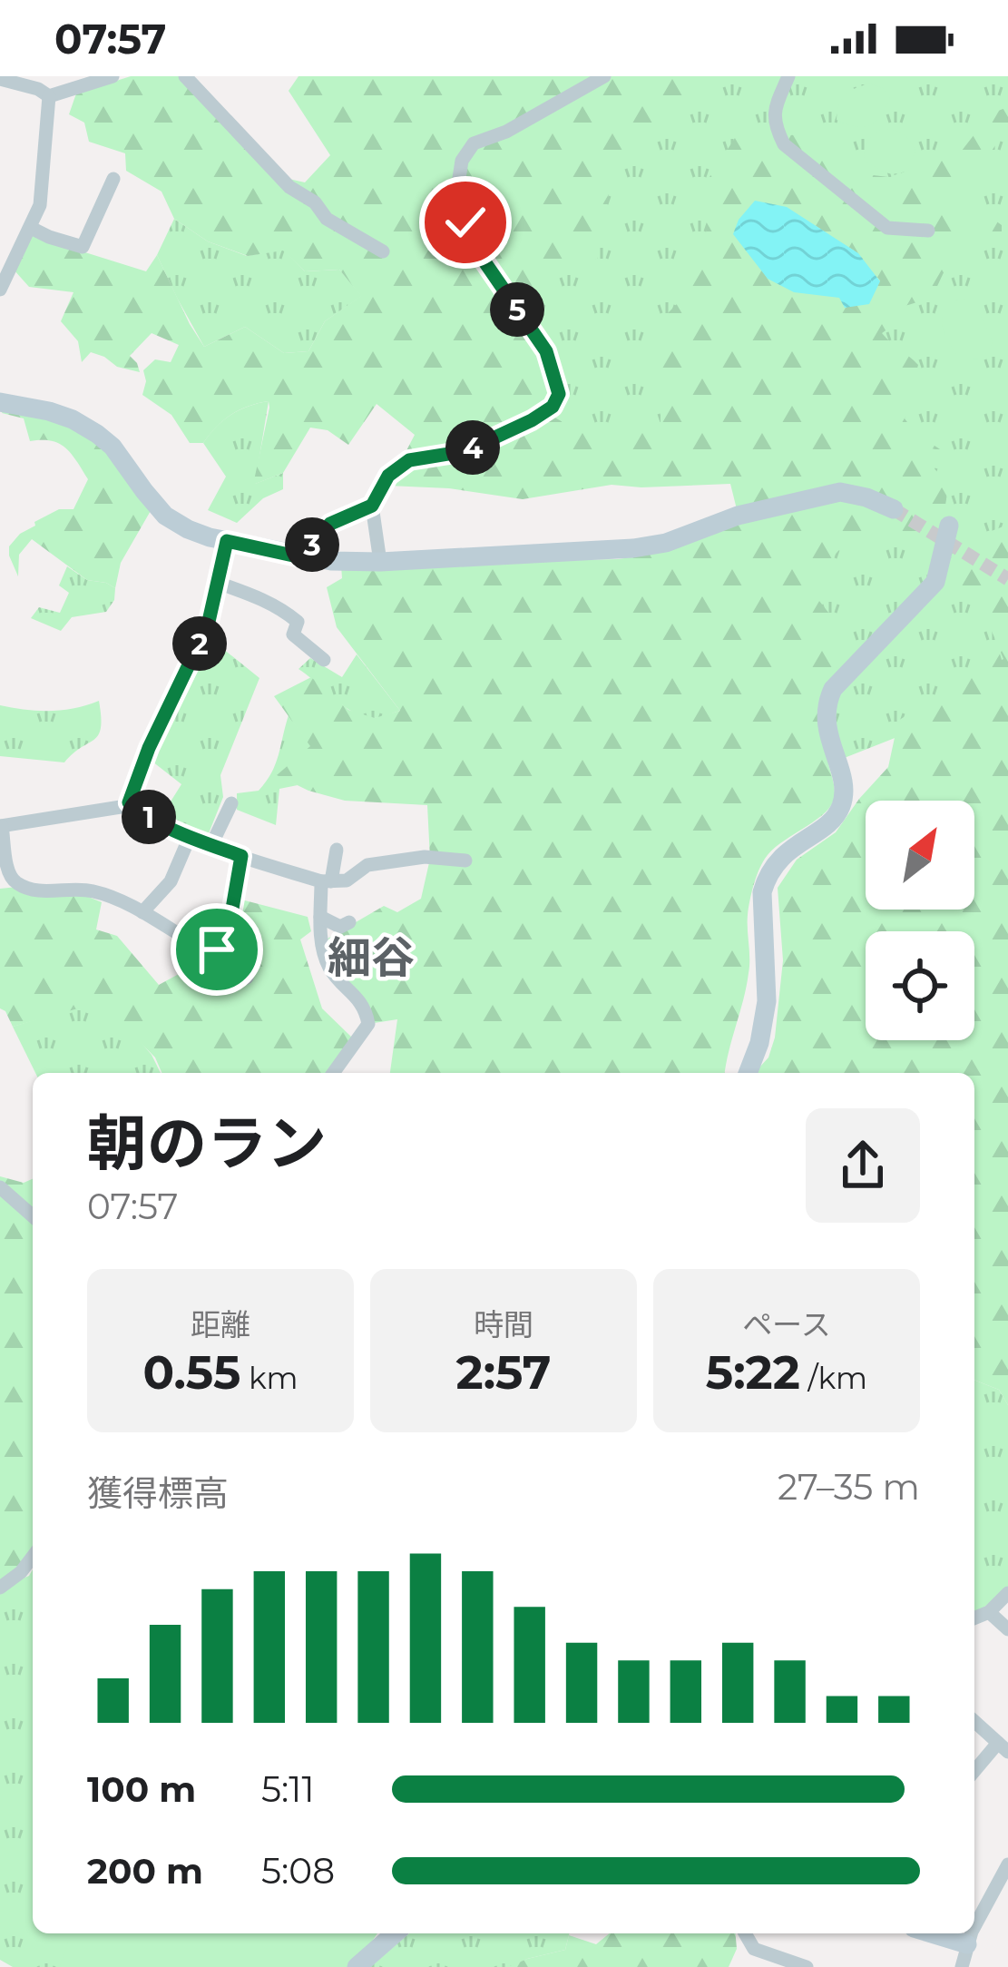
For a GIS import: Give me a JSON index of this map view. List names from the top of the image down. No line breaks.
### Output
{"districts":["細谷"],"north":"top right","page":{"status":"07:57","pins":["5","4","3","2","1"],"heading":["朝のラン","07:57"],"stats":[["距離","0.55 km"],["時間","2:57"],["ペース","5:22 /km"]],"chart":["獲得標高","27–35 m"],"list":[{"name":"100 m","note":"5:11"},{"name":"200 m","note":"5:08"}]}}
